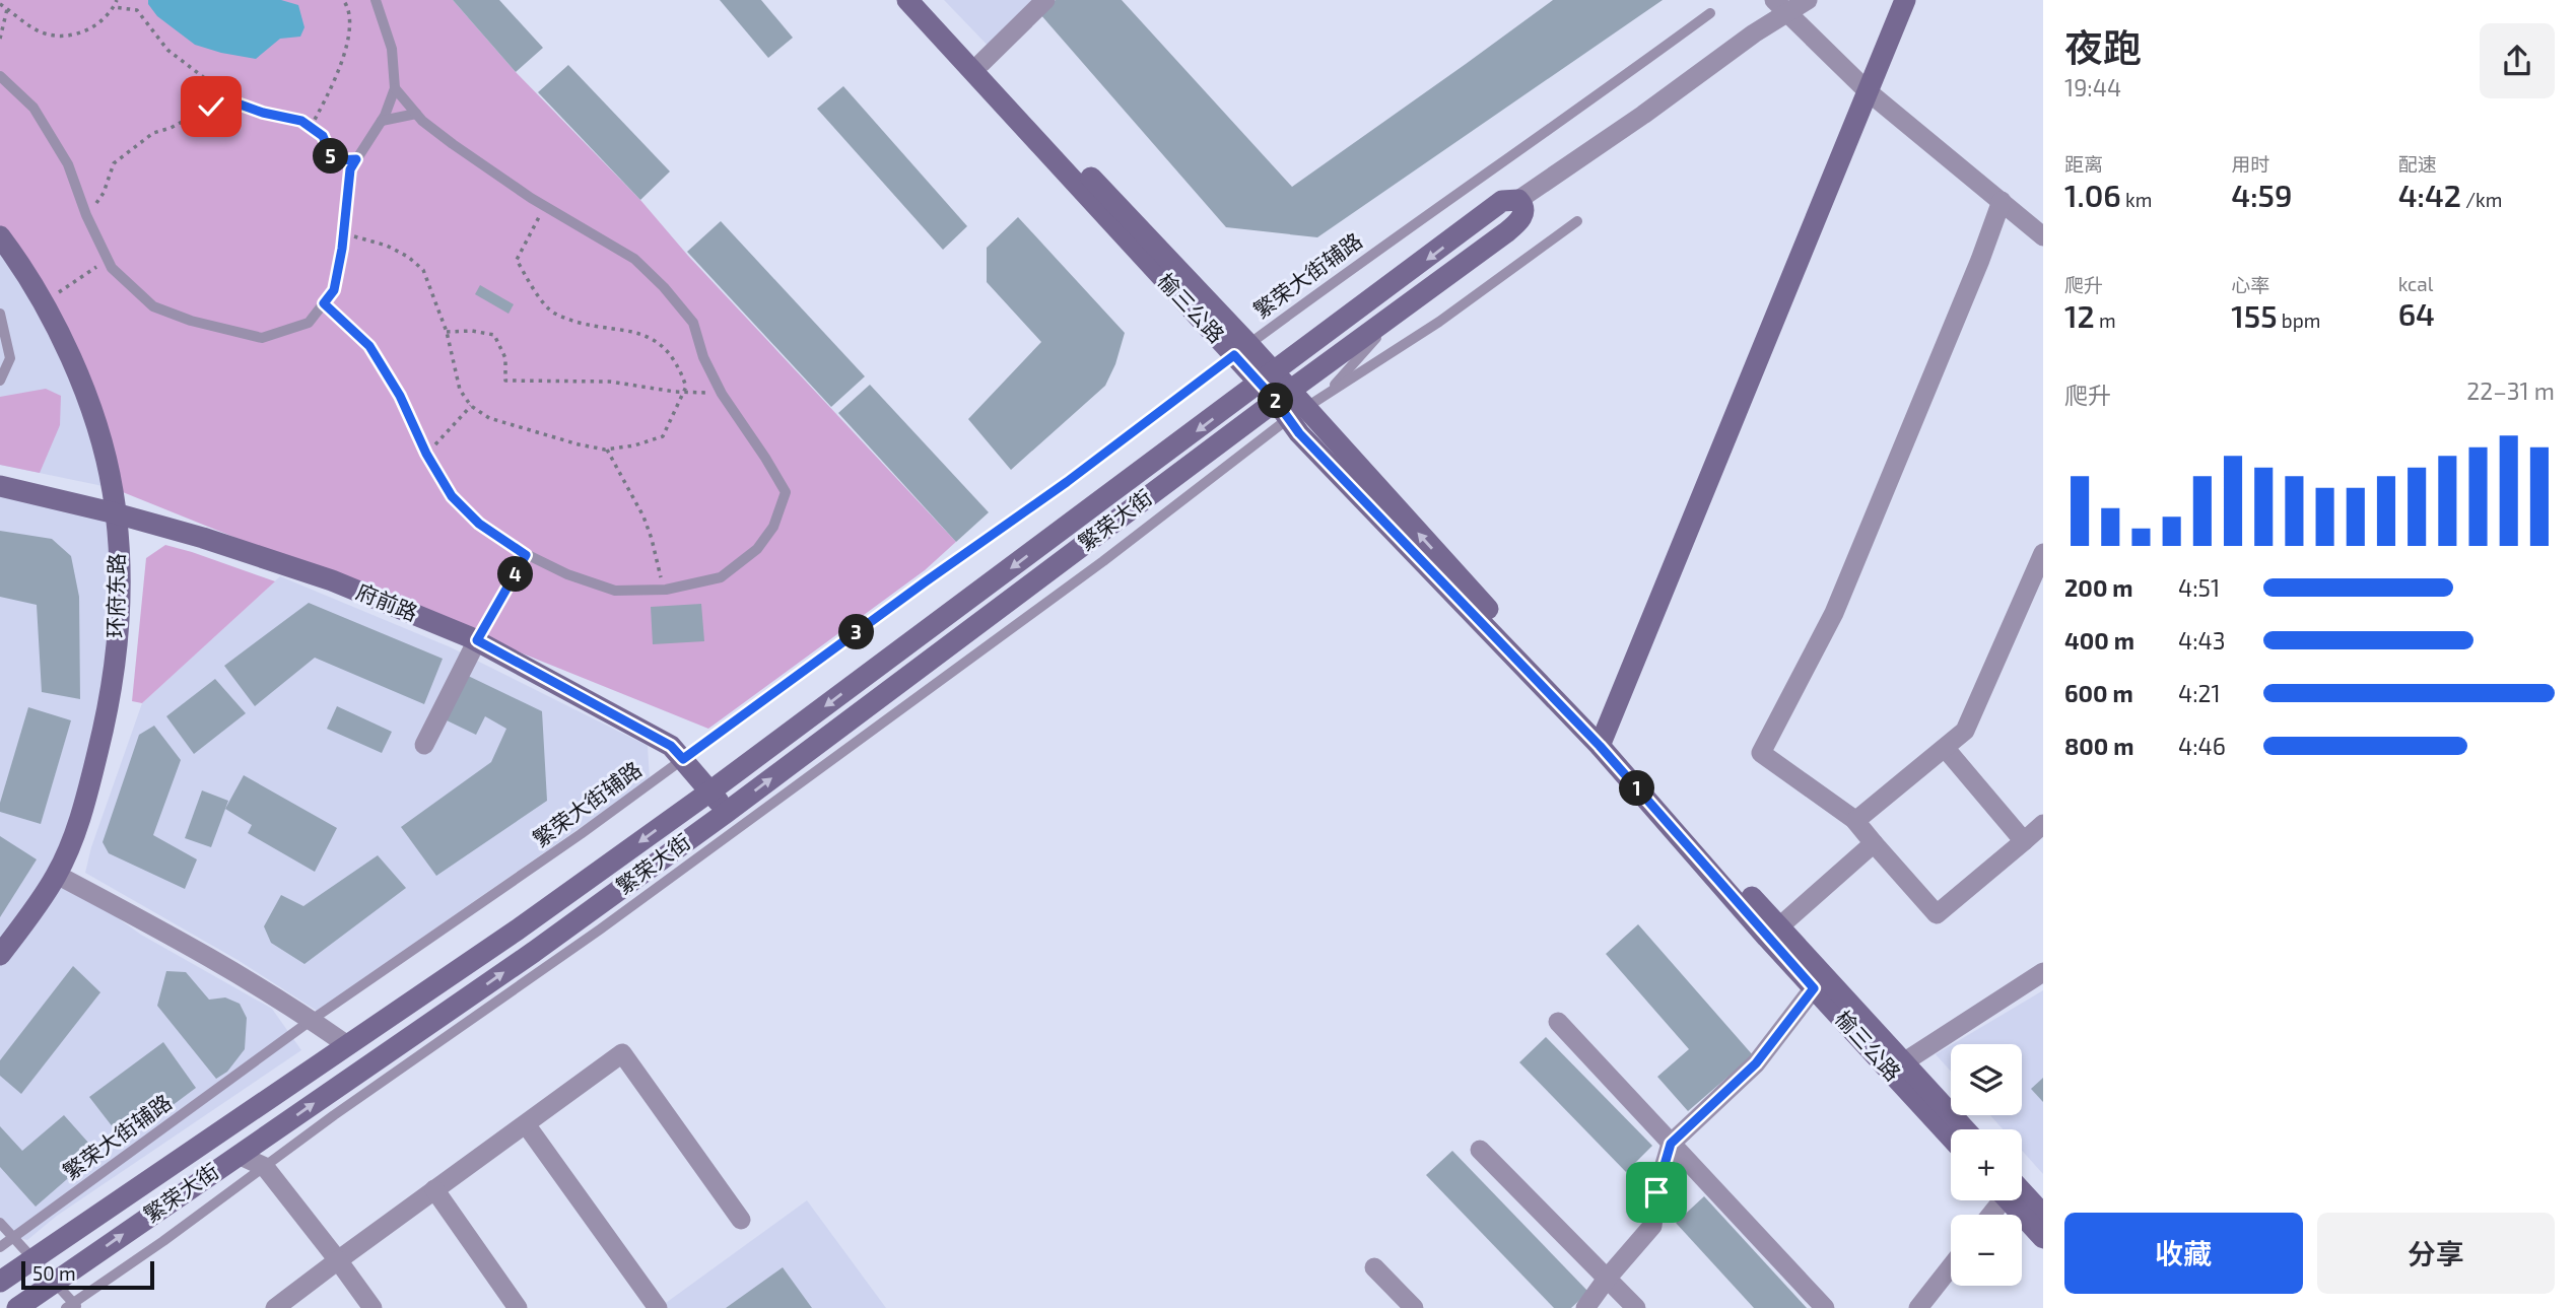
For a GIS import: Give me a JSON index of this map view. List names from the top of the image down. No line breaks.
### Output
{"streets":{"main road":["榆三公路","繁荣大街","环府东路","府前路"],"lane":["繁荣大街辅路"]},"crossings":[["繁荣大街辅路","榆三公路"],["繁荣大街辅路","府前路"],["榆三公路","繁荣大街"],["繁荣大街","府前路"],["环府东路","府前路"]],"scale_bar":"50 m","page":{"heading":["夜跑","19:44"],"stats":[["距离","1.06 km"],["用时","4:59"],["配速","4:42 /km"],["爬升","12 m"],["心率","155 bpm"],["kcal","64"]],"pins":["5","2","4","3","1"],"chart":["爬升","22–31 m"],"list":[{"name":"200 m","note":"4:51"},{"name":"400 m","note":"4:43"},{"name":"600 m","note":"4:21"},{"name":"800 m","note":"4:46"}],"map_buttons":["+","−"],"buttons":["收藏","分享"],"scale":"50 m"}}
